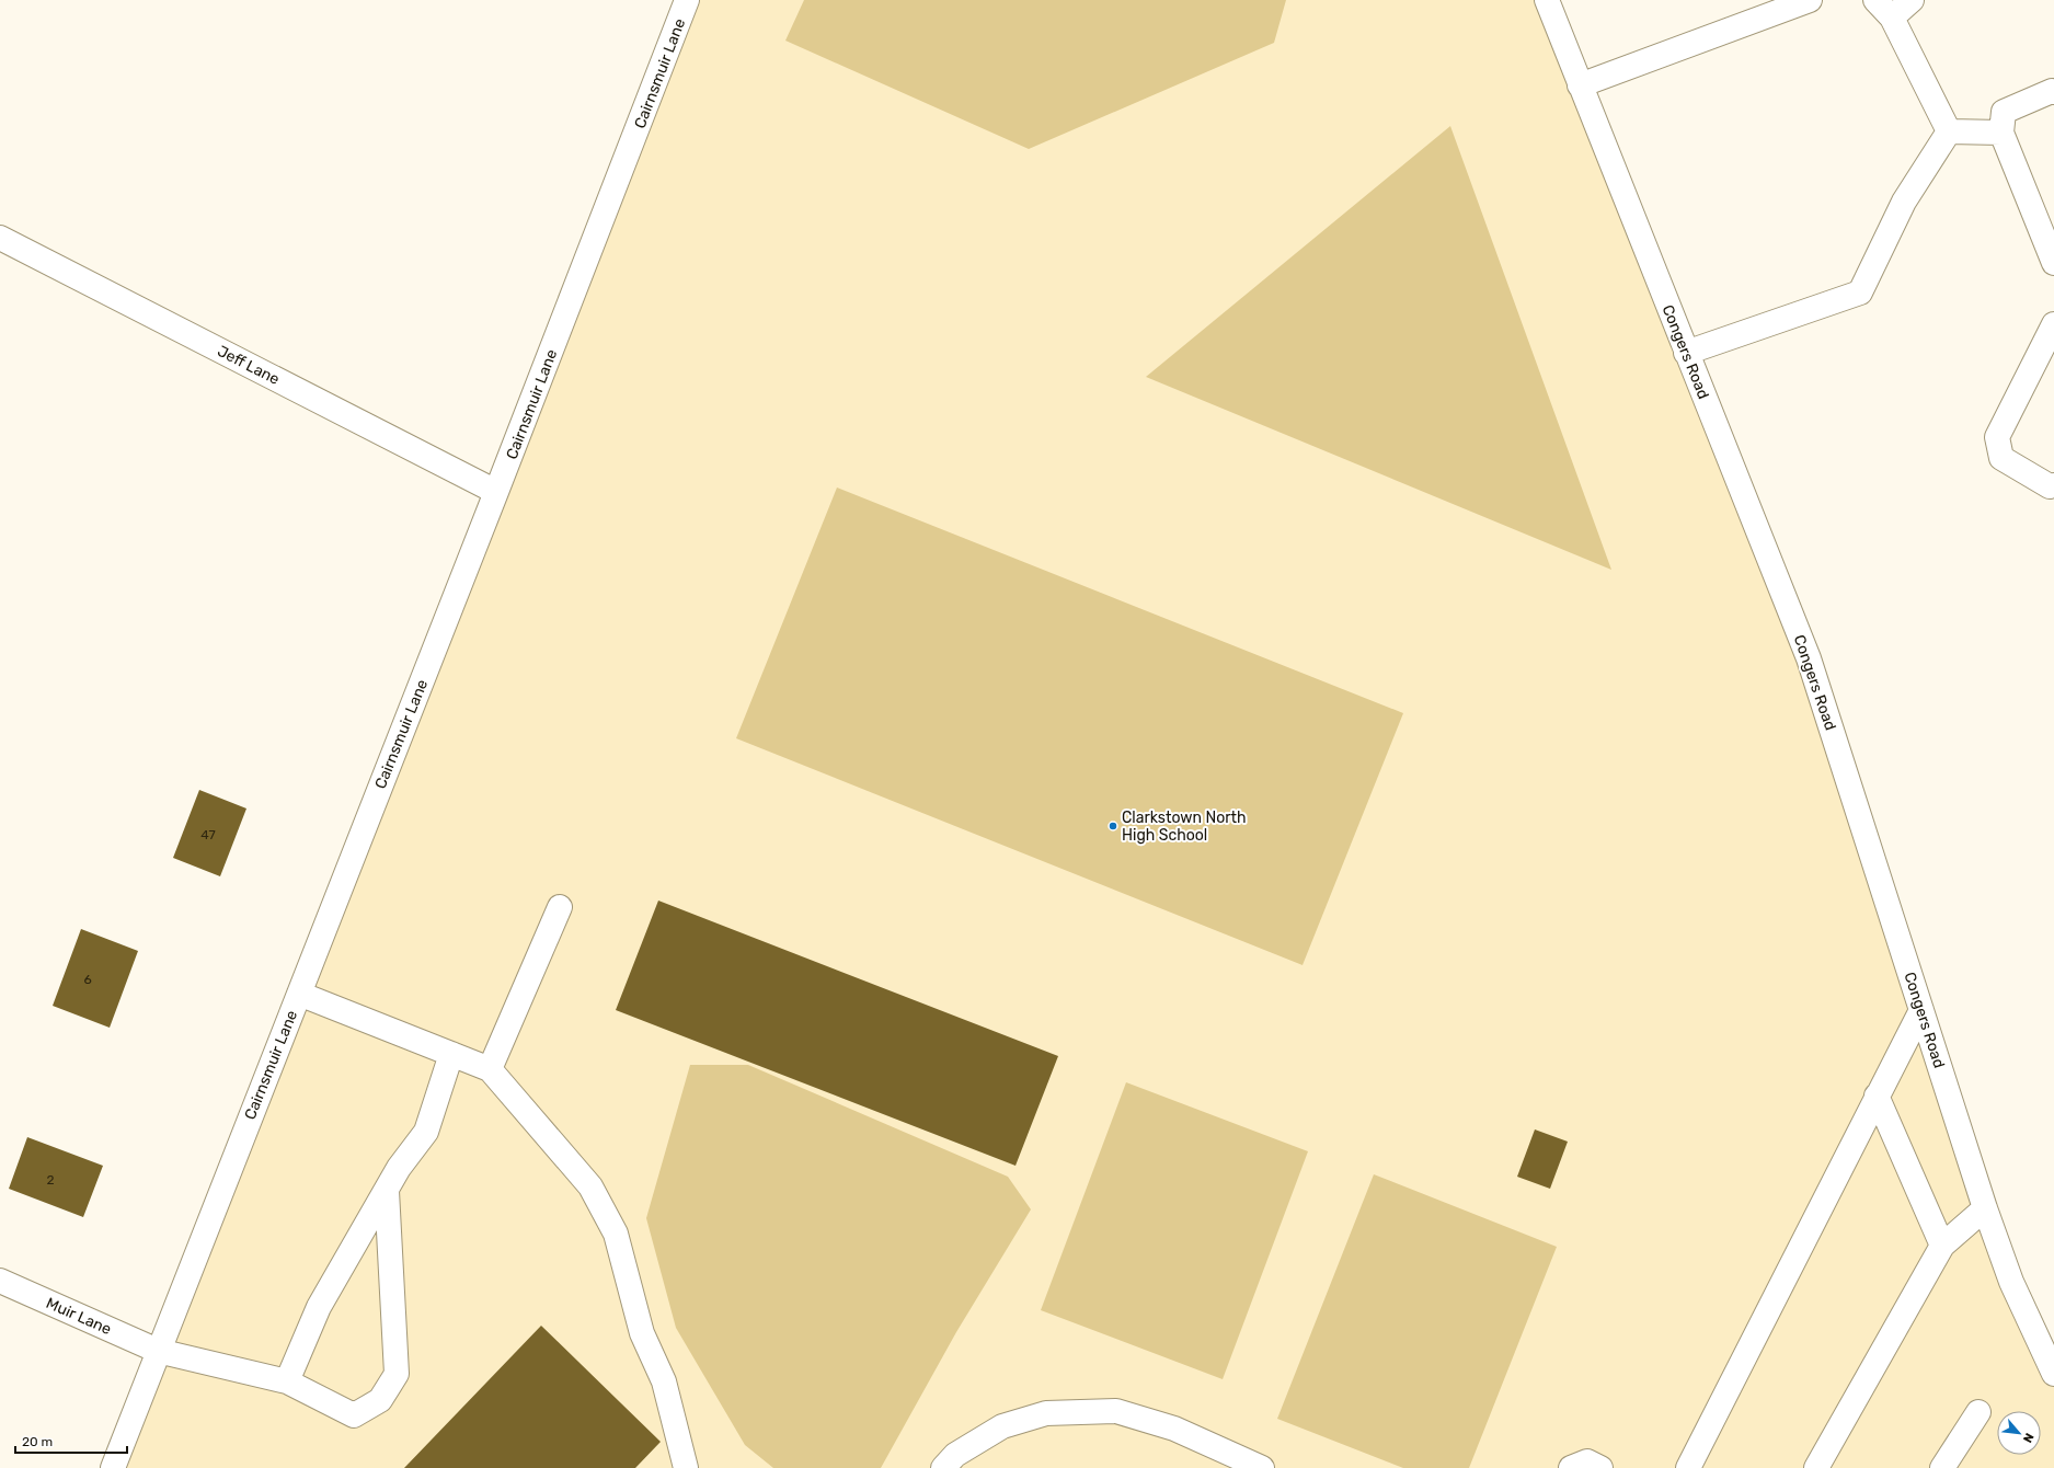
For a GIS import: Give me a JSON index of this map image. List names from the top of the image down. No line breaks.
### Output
{"streets":{"street":["Cairnsmuir Lane","Congers Road","Jeff Lane","Muir Lane"]},"crossings":[["Cairnsmuir Lane","Jeff Lane"],["Cairnsmuir Lane","Muir Lane"]],"places":["Clarkstown North High School"],"house_numbers":["47","6","2"],"scale_bar":"20 m","north":"bottom right"}
